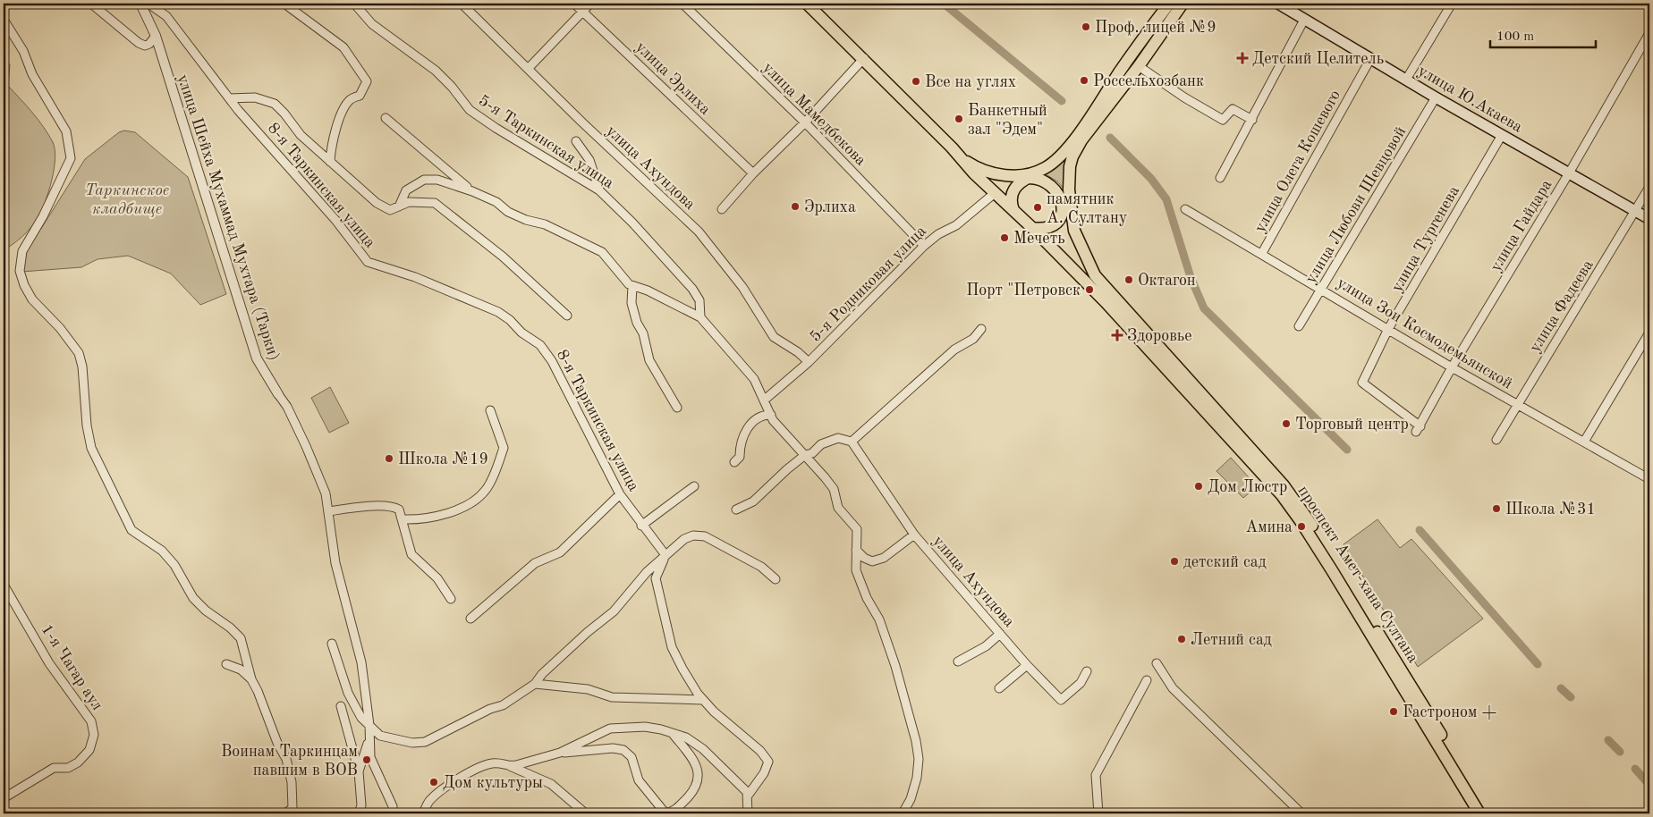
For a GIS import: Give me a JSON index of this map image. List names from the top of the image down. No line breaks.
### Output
{"streets":{"main road":["улица Ю.Акаева","проспект Амет-хана Султана"],"street":["улица Эрлиха","улица Мамедбекова","5-я Таркинская улица","улица Олега Кошевого","улица Ахундова","8-я Таркинская улица","улица Любови Шевцовой","улица Шейха Мухаммад Мухтара (Тарки)","улица Гайдара","улица Тургенева","5-я Родниковая улица","улица Фадеева","улица Зои Космодемьянской","1-я Чагар аул"]},"crossings":[["улица Ю.Акаева","улица Олега Кошевого"],["улица Ю.Акаева","улица Любови Шевцовой"],["улица Ю.Акаева","улица Гайдара"],["улица Ю.Акаева","улица Тургенева"],["улица Ю.Акаева","улица Фадеева"],["улица Мамедбекова","5-я Родниковая улица"],["улица Олега Кошевого","улица Зои Космодемьянской"],["улица Ахундова","5-я Родниковая улица"],["улица Любови Шевцовой","улица Зои Космодемьянской"],["улица Гайдара","улица Тургенева"],["улица Гайдара","улица Зои Космодемьянской"],["улица Тургенева","улица Зои Космодемьянской"],["улица Фадеева","улица Зои Космодемьянской"]],"parks":["Таркинское кладбище"],"places":{"other":["Проф. лицей №9","Россельхозбанк","Все на углях","Банкетный зал \"Эдем\"","Эрлиха","памятник А. Султану","Мечеть","Октагон","Порт \"Петровск","Торговый центр","Школа №19","Дом Люстр","Школа №31","Амина","детский сад","Летний сад","Гастроном +","Воинам Таркинцам павшим в ВОВ","Дом культуры"],"health":["Детский Целитель","Здоровье"]},"scale_bar":"100 m"}
